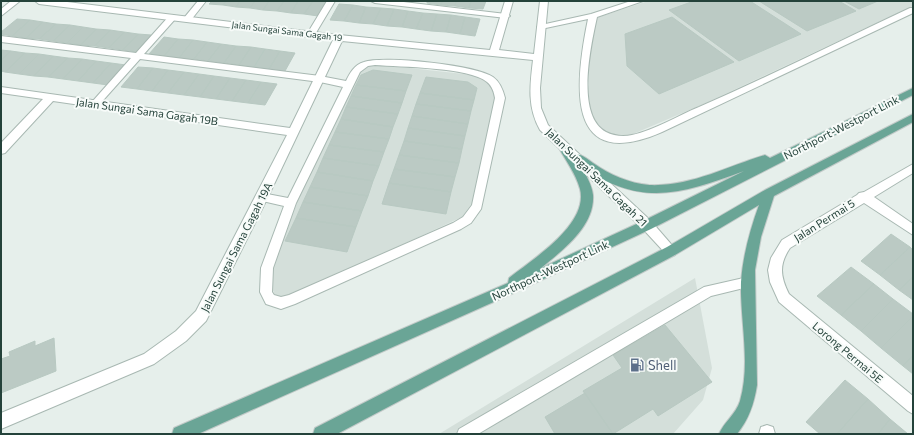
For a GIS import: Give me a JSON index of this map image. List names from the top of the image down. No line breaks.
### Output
{"streets":{"main road":["Northport-Westport Link"],"street":["Jalan Sungai Sama Gagah 19","Jalan Sungai Sama Gagah 19B","Jalan Sungai Sama Gagah 21","Jalan Permai 5","Jalan Sungai Sama Gagah 19A","Lorong Permai 5E"]},"crossings":[["Jalan Sungai Sama Gagah 19","Jalan Sungai Sama Gagah 21"],["Jalan Sungai Sama Gagah 19","Jalan Sungai Sama Gagah 19A"],["Jalan Sungai Sama Gagah 19B","Jalan Sungai Sama Gagah 19A"],["Northport-Westport Link","Jalan Sungai Sama Gagah 21"],["Jalan Permai 5","Lorong Permai 5E"]],"places":{"fuel station":["Shell"]}}
